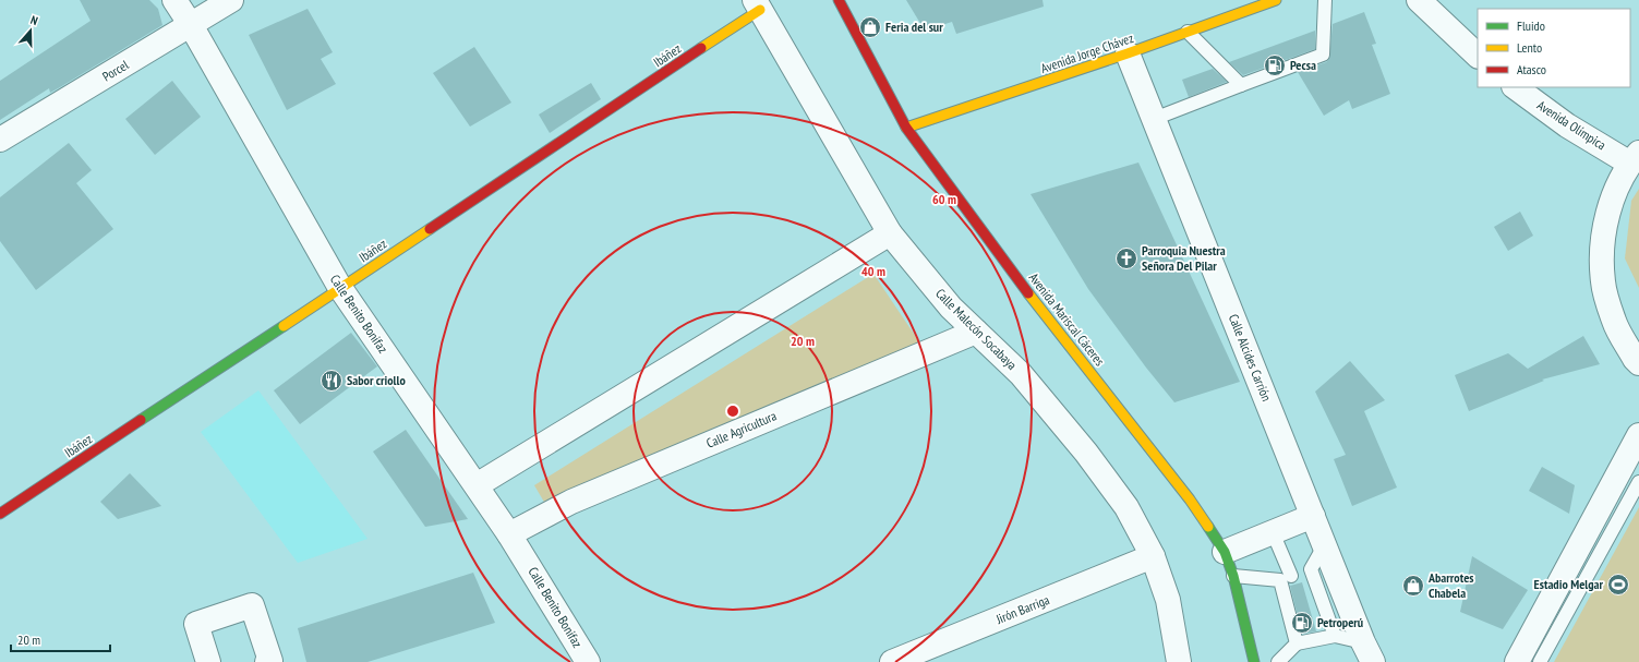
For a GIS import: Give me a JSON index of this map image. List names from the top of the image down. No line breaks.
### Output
{"streets":{"main road":["Avenida Jorge Chávez","Ibáñez","Avenida Mariscal Cáceres"],"street":["Porcel","Avenida Olímpica","Calle Benito Bonifaz","Calle Malecón Socabaya","Calle Alcides Carrión","Calle Agricultura","Jirón Barriga"]},"crossings":[["Avenida Jorge Chávez","Avenida Mariscal Cáceres"],["Avenida Jorge Chávez","Calle Alcides Carrión"],["Ibáñez","Calle Benito Bonifaz"],["Ibáñez","Calle Malecón Socabaya"],["Porcel","Calle Benito Bonifaz"],["Calle Benito Bonifaz","Calle Agricultura"],["Calle Malecón Socabaya","Calle Agricultura"],["Calle Malecón Socabaya","Jirón Barriga"]],"places":{"shop":["Feria del sur","Abarrotes Chabela"],"fuel station":["Pecsa","Petroperú"],"church":["Parroquia Nuestra Señora Del Pilar"],"restaurant":["Sabor criollo"],"sports":["Estadio Melgar"]},"legend":["Fluido","Lento","Atasco"],"scale_bar":"20 m","north":"top","rings":["60 m","40 m","20 m"]}
